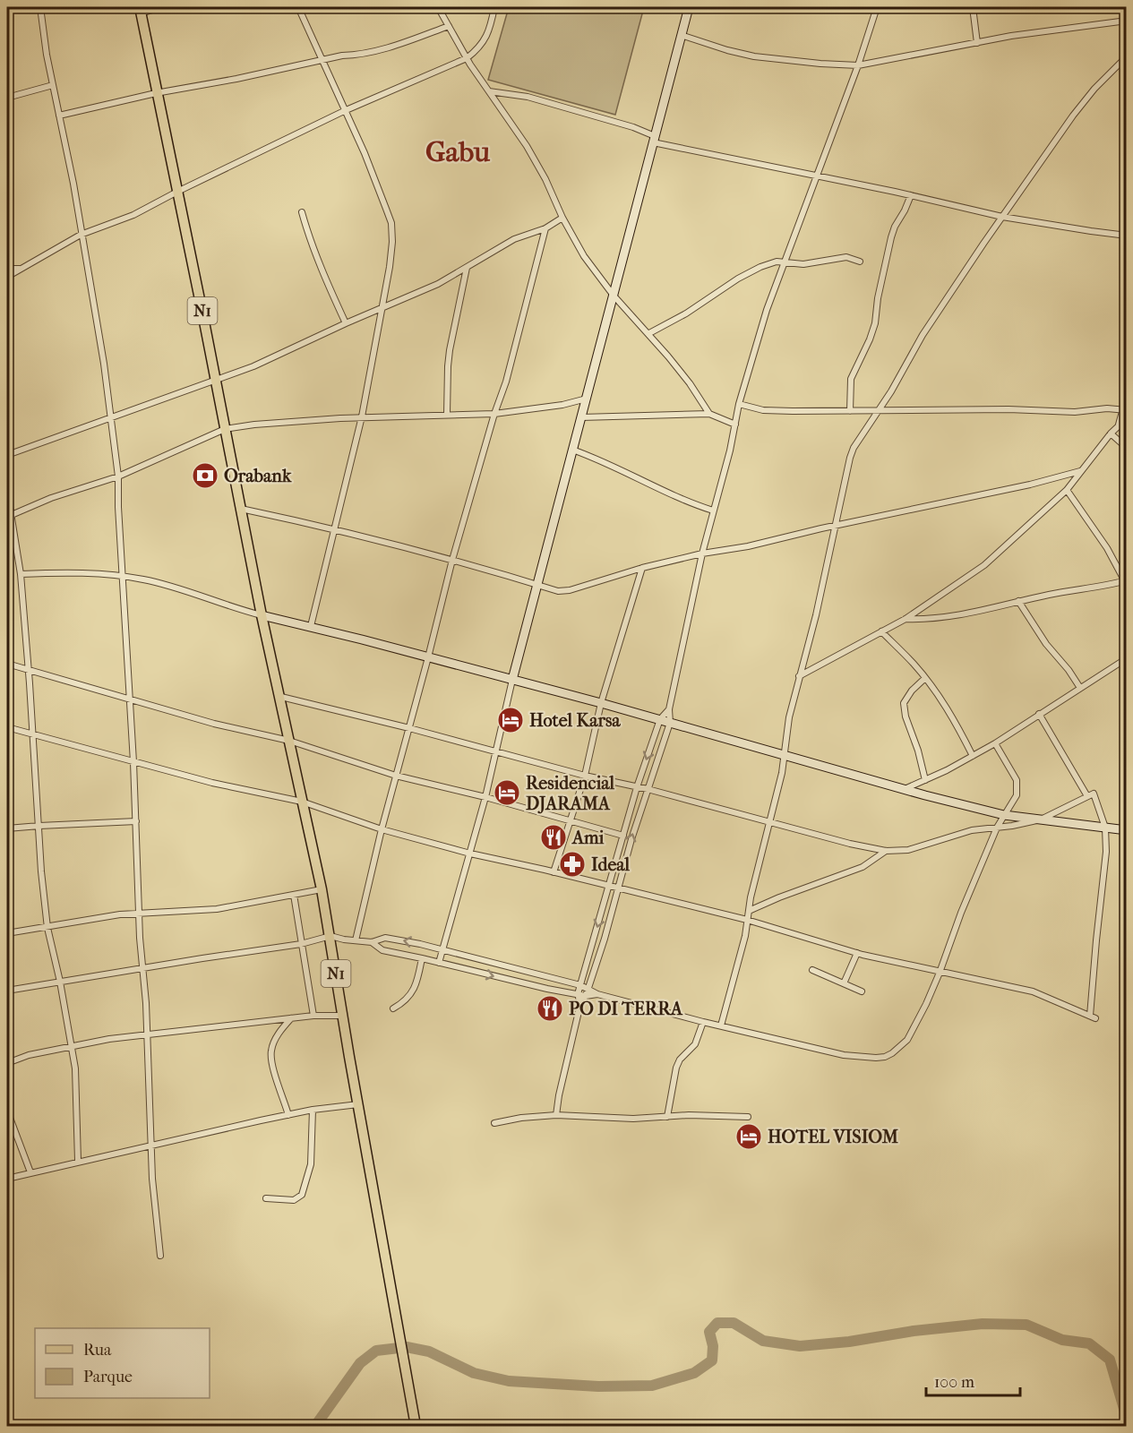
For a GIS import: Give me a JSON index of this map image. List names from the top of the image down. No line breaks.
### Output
{"streets":{"main road":["N1"]},"districts":["Gabu"],"places":{"bank":["Orabank"],"hotel":["Hotel Karsa","Residencial DJARAMA","HOTEL VISIOM"],"restaurant":["Ami","PO DI TERRA"],"pharmacy":["Ideal"]},"legend":["Rua","Parque"],"scale_bar":"100 m"}
